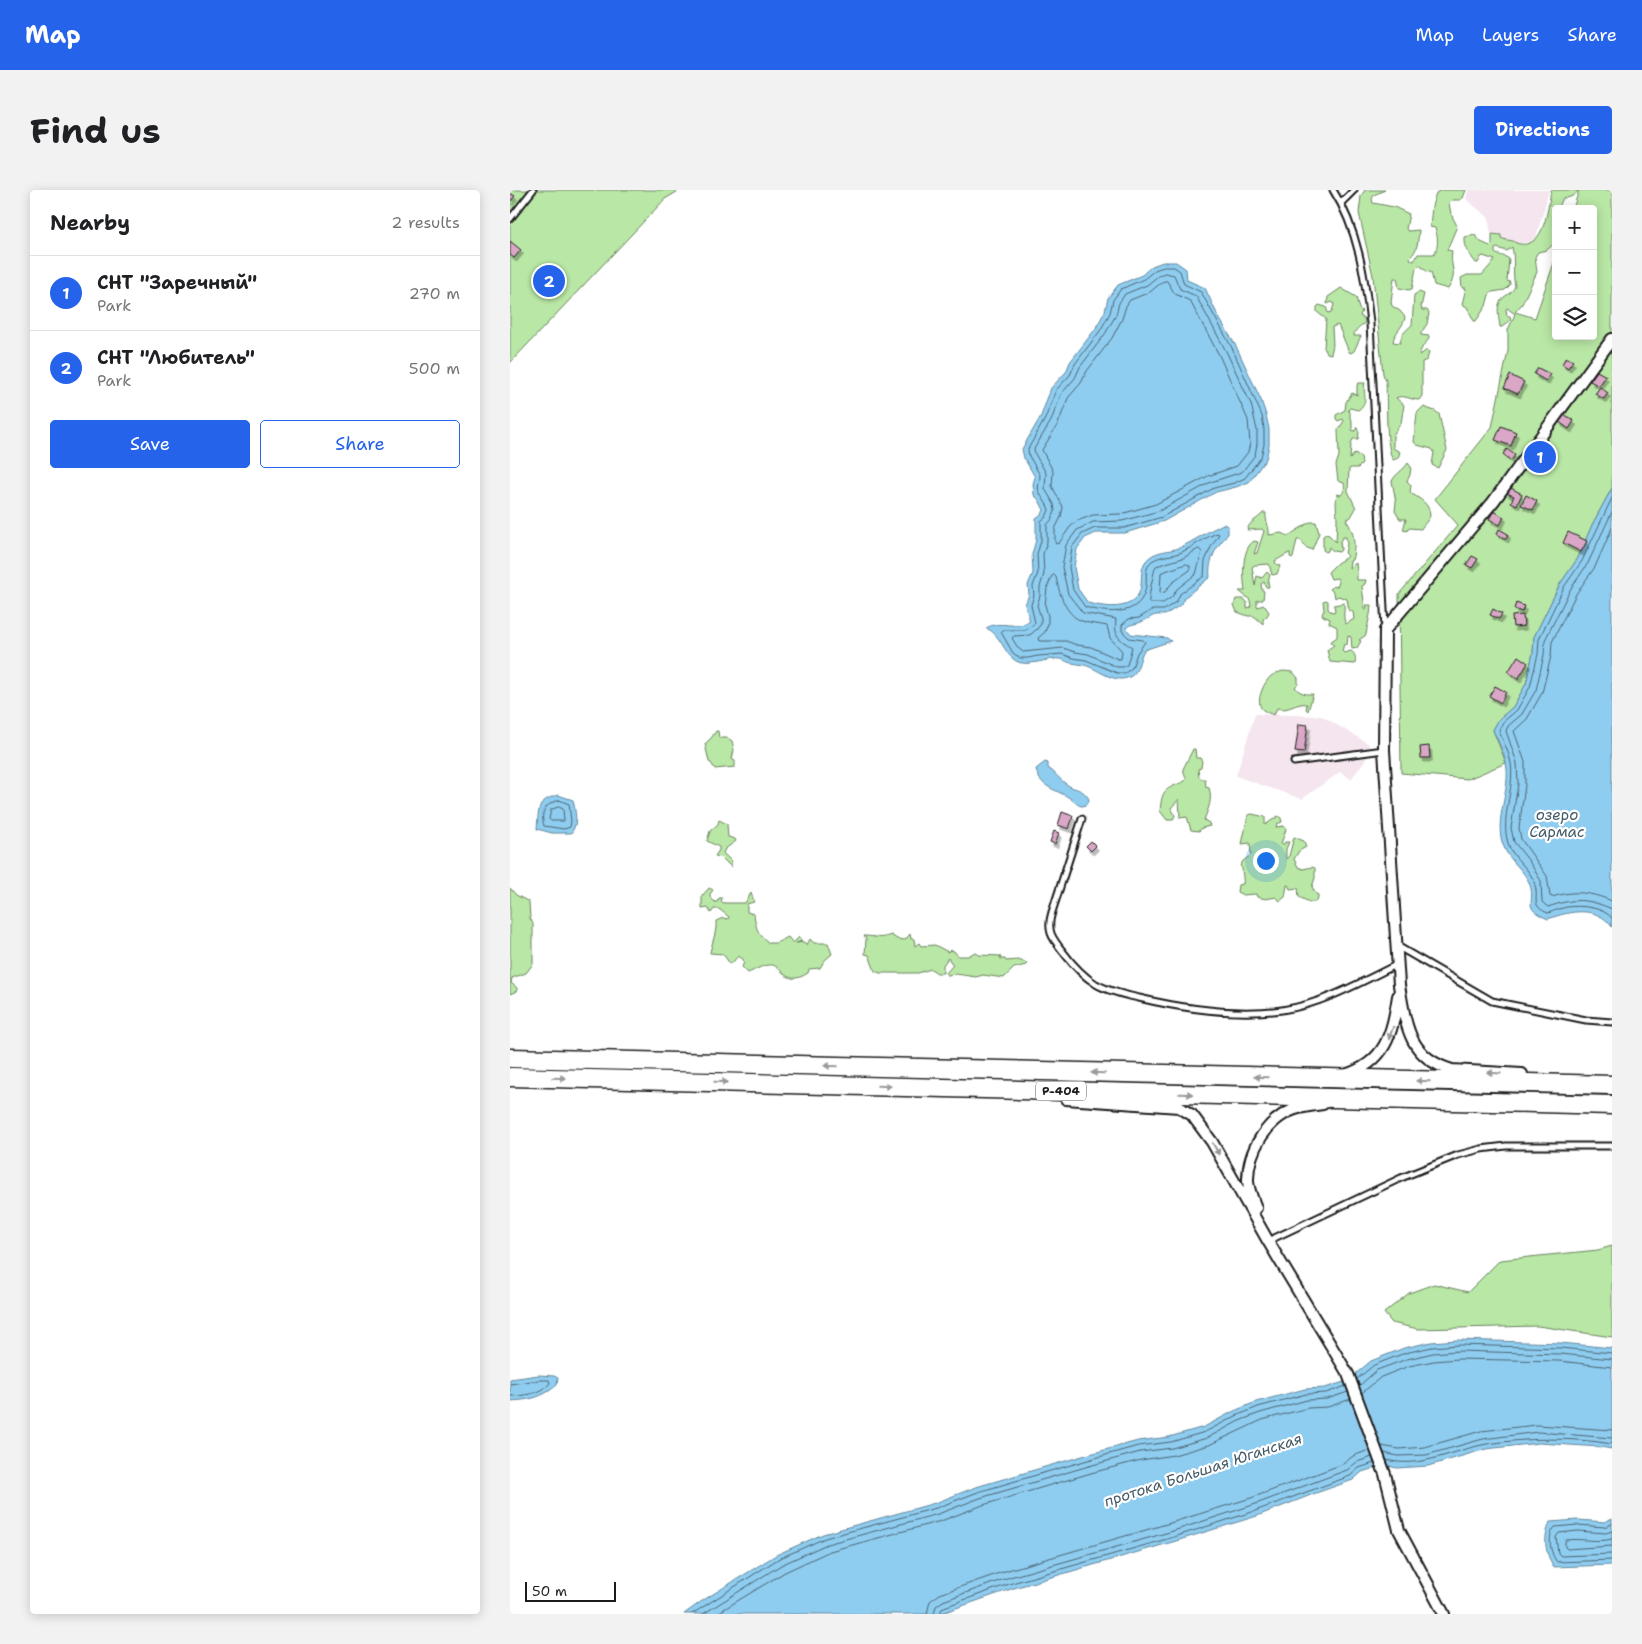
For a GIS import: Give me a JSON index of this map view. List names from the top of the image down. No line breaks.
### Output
{"streets":{"highway":["Р-404"]},"water":["озеро Сармас","протока Большая Юганская"],"scale_bar":"50 m","page":{"header":"Map","nav":["Map","Layers","Share"],"buttons":["Directions",["Save","Share"]],"title":"Find us","heading":["Nearby","2 results"],"map_buttons":["+","−"],"list":[{"mark":"1","name":"СНТ \"Заречный\"","note":"Park","value":"270 m"},{"mark":"2","name":"СНТ \"Любитель\"","note":"Park","value":"500 m"}],"pins":["2","1"],"scale":"50 m"}}
